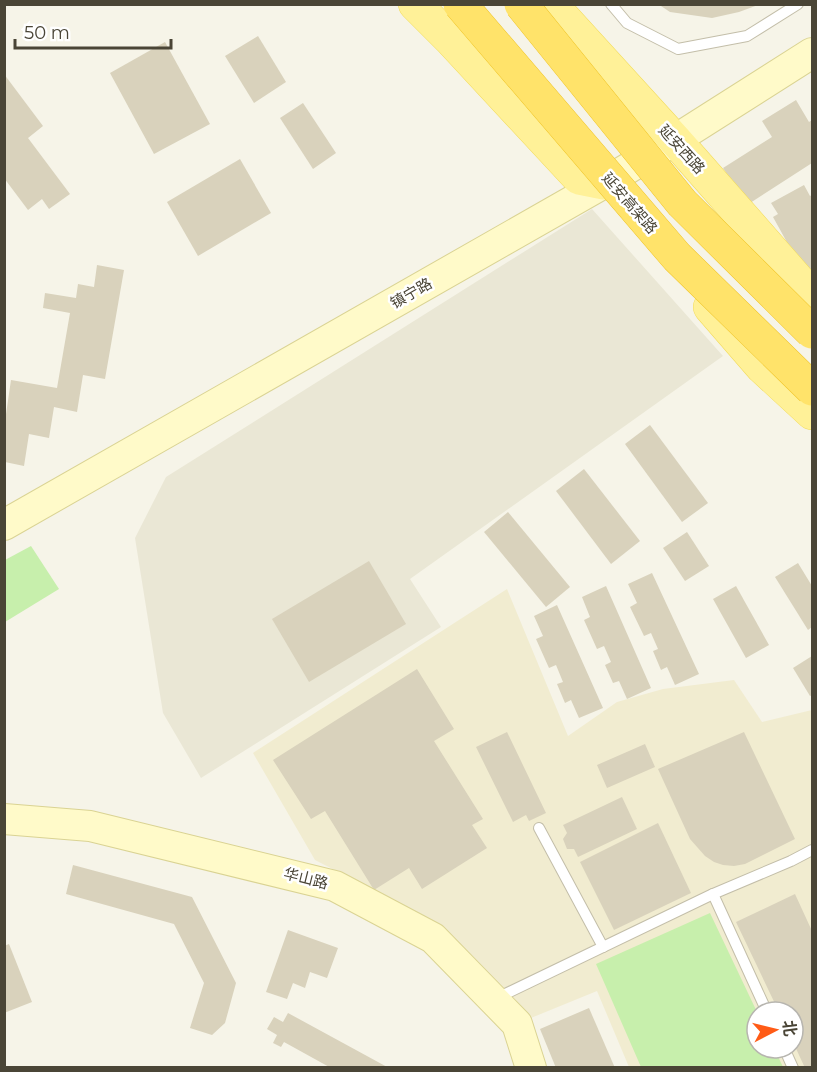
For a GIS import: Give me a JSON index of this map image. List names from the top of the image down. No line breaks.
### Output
{"streets":{"highway":["延安高架路"],"main road":["延安西路"],"street":["镇宁路","华山路"]},"crossings":[["延安西路","镇宁路"]],"scale_bar":"50 m","north":"right"}
